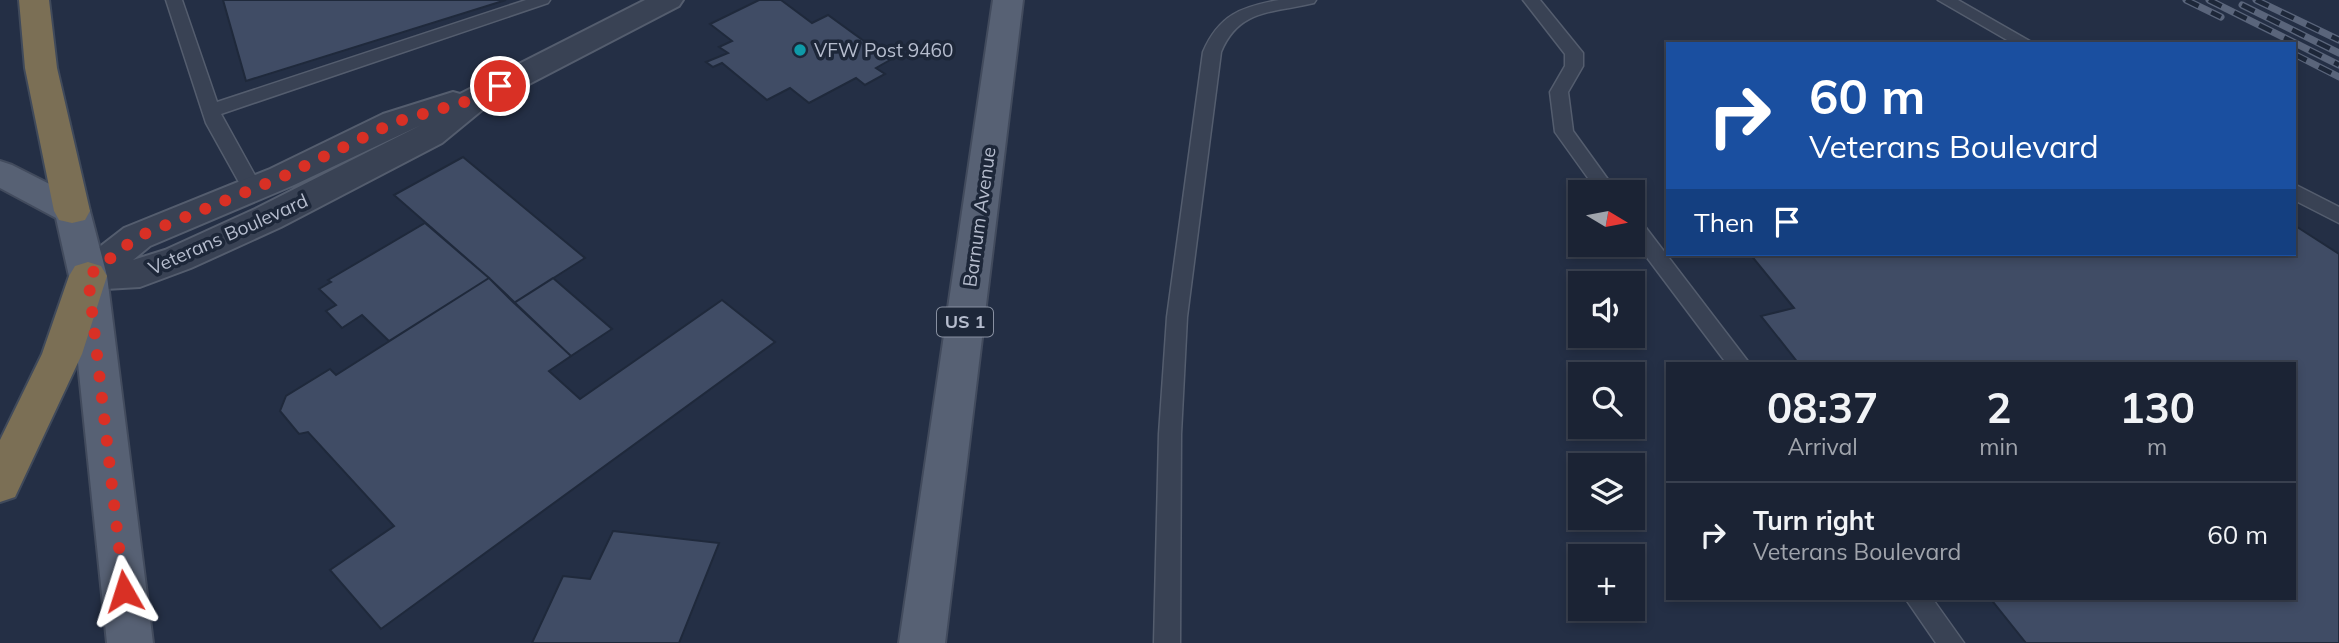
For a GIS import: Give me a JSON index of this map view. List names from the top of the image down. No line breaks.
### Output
{"streets":{"main road":["Barnum Avenue","US 1"],"street":["Veterans Boulevard"]},"places":["VFW Post 9460"],"north":"right","page":{"turn":["60 m","Veterans Boulevard"],"map_buttons":"+","then":"Then","eta":["08:37","Arrival","2","min","130","m"],"list":[{"name":"Turn right","note":"Veterans Boulevard","value":"60 m"}]}}
